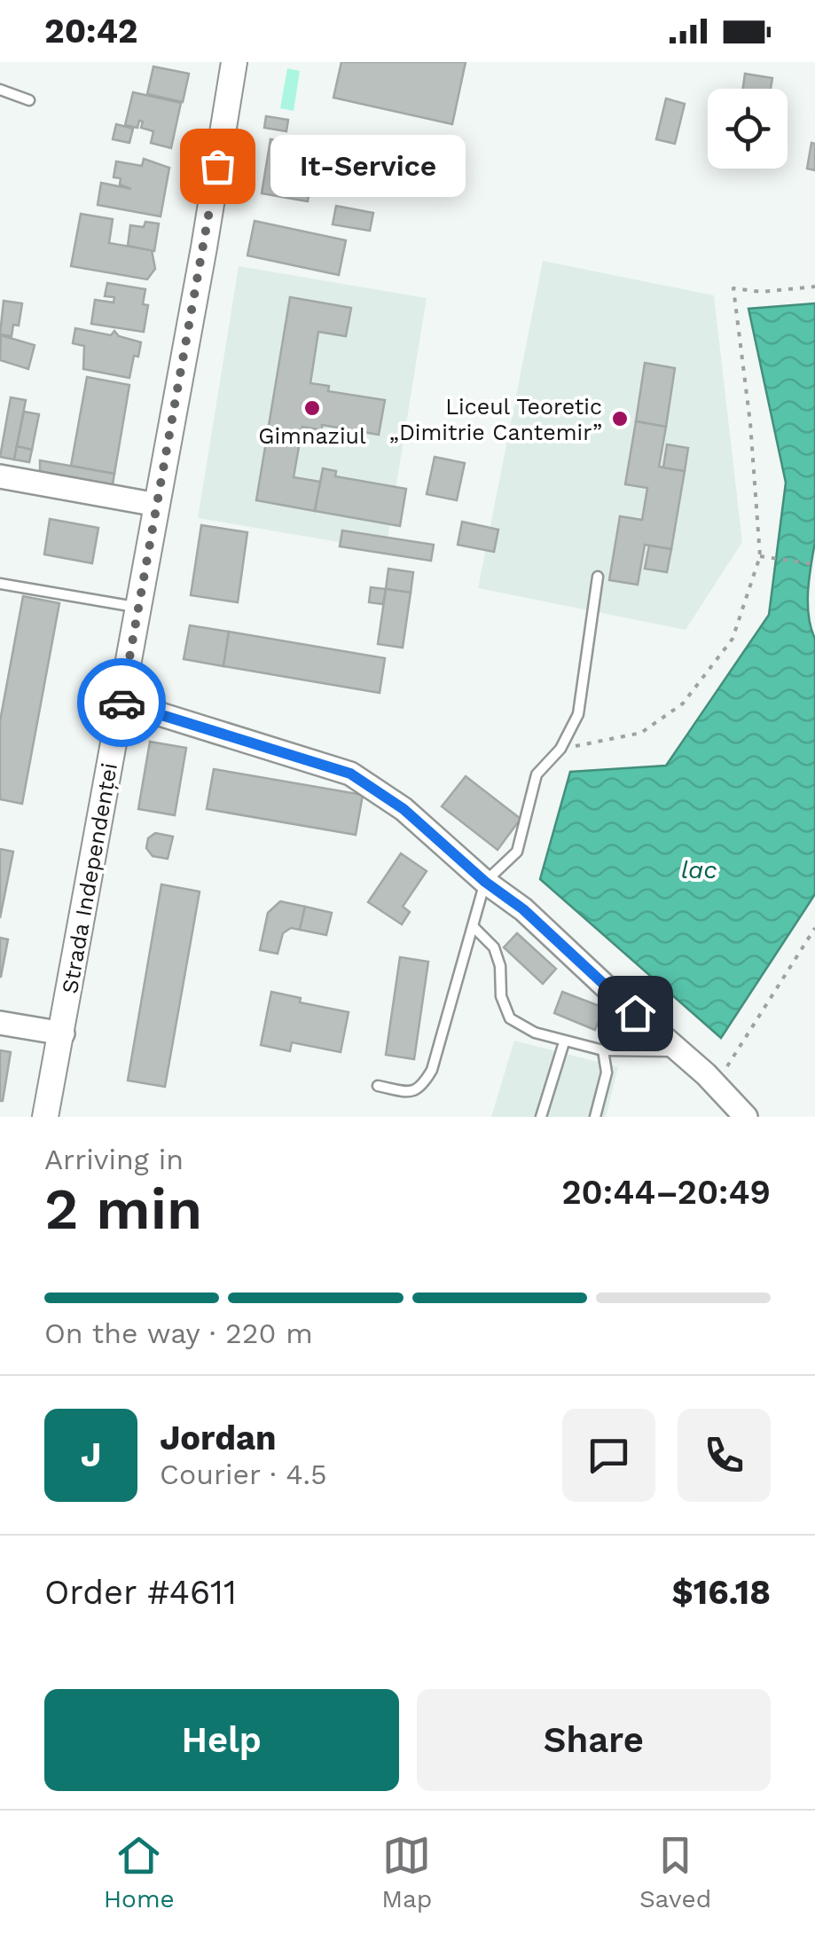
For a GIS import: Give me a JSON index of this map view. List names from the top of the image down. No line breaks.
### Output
{"streets":{"main road":["Strada Independenței"]},"water":["lac"],"places":["It-Service","Gimnaziul","Liceul Teoretic „Dimitrie Cantemir”"],"page":{"status":"20:42","bubble":"It-Service","heading":["2 min","Arriving in","20:44–20:49"],"panel":["Jordan","Courier · 4.5","Order #4611","$16.18"],"bar":"On the way · 220 m","round":"J","buttons":["Help","Share"],"tabs":["Home","Map","Saved"]}}
